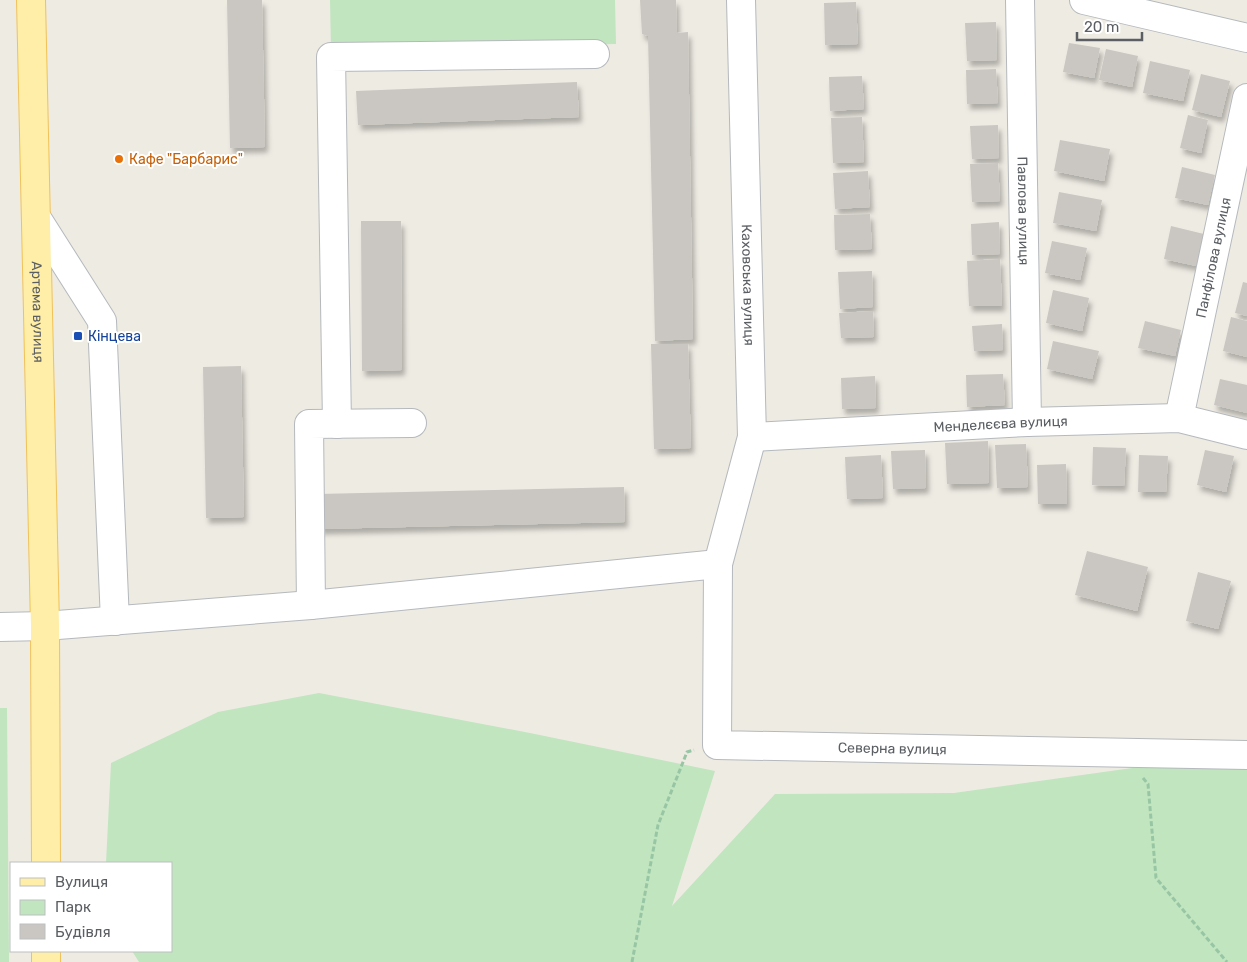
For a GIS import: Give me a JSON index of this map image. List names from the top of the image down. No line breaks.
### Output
{"streets":{"main road":["Артема вулиця"],"street":["Павлова вулиця","Панфілова вулиця","Каховська вулиця","Менделєєва вулиця","Северна вулиця"]},"crossings":[["Павлова вулиця","Менделєєва вулиця"],["Панфілова вулиця","Менделєєва вулиця"],["Каховська вулиця","Менделєєва вулиця"]],"places":{"other":["Кафе \"Барбарис\""],"transit":["Кінцева"]},"legend":["Вулиця","Парк","Будівля"],"scale_bar":"20 m"}
